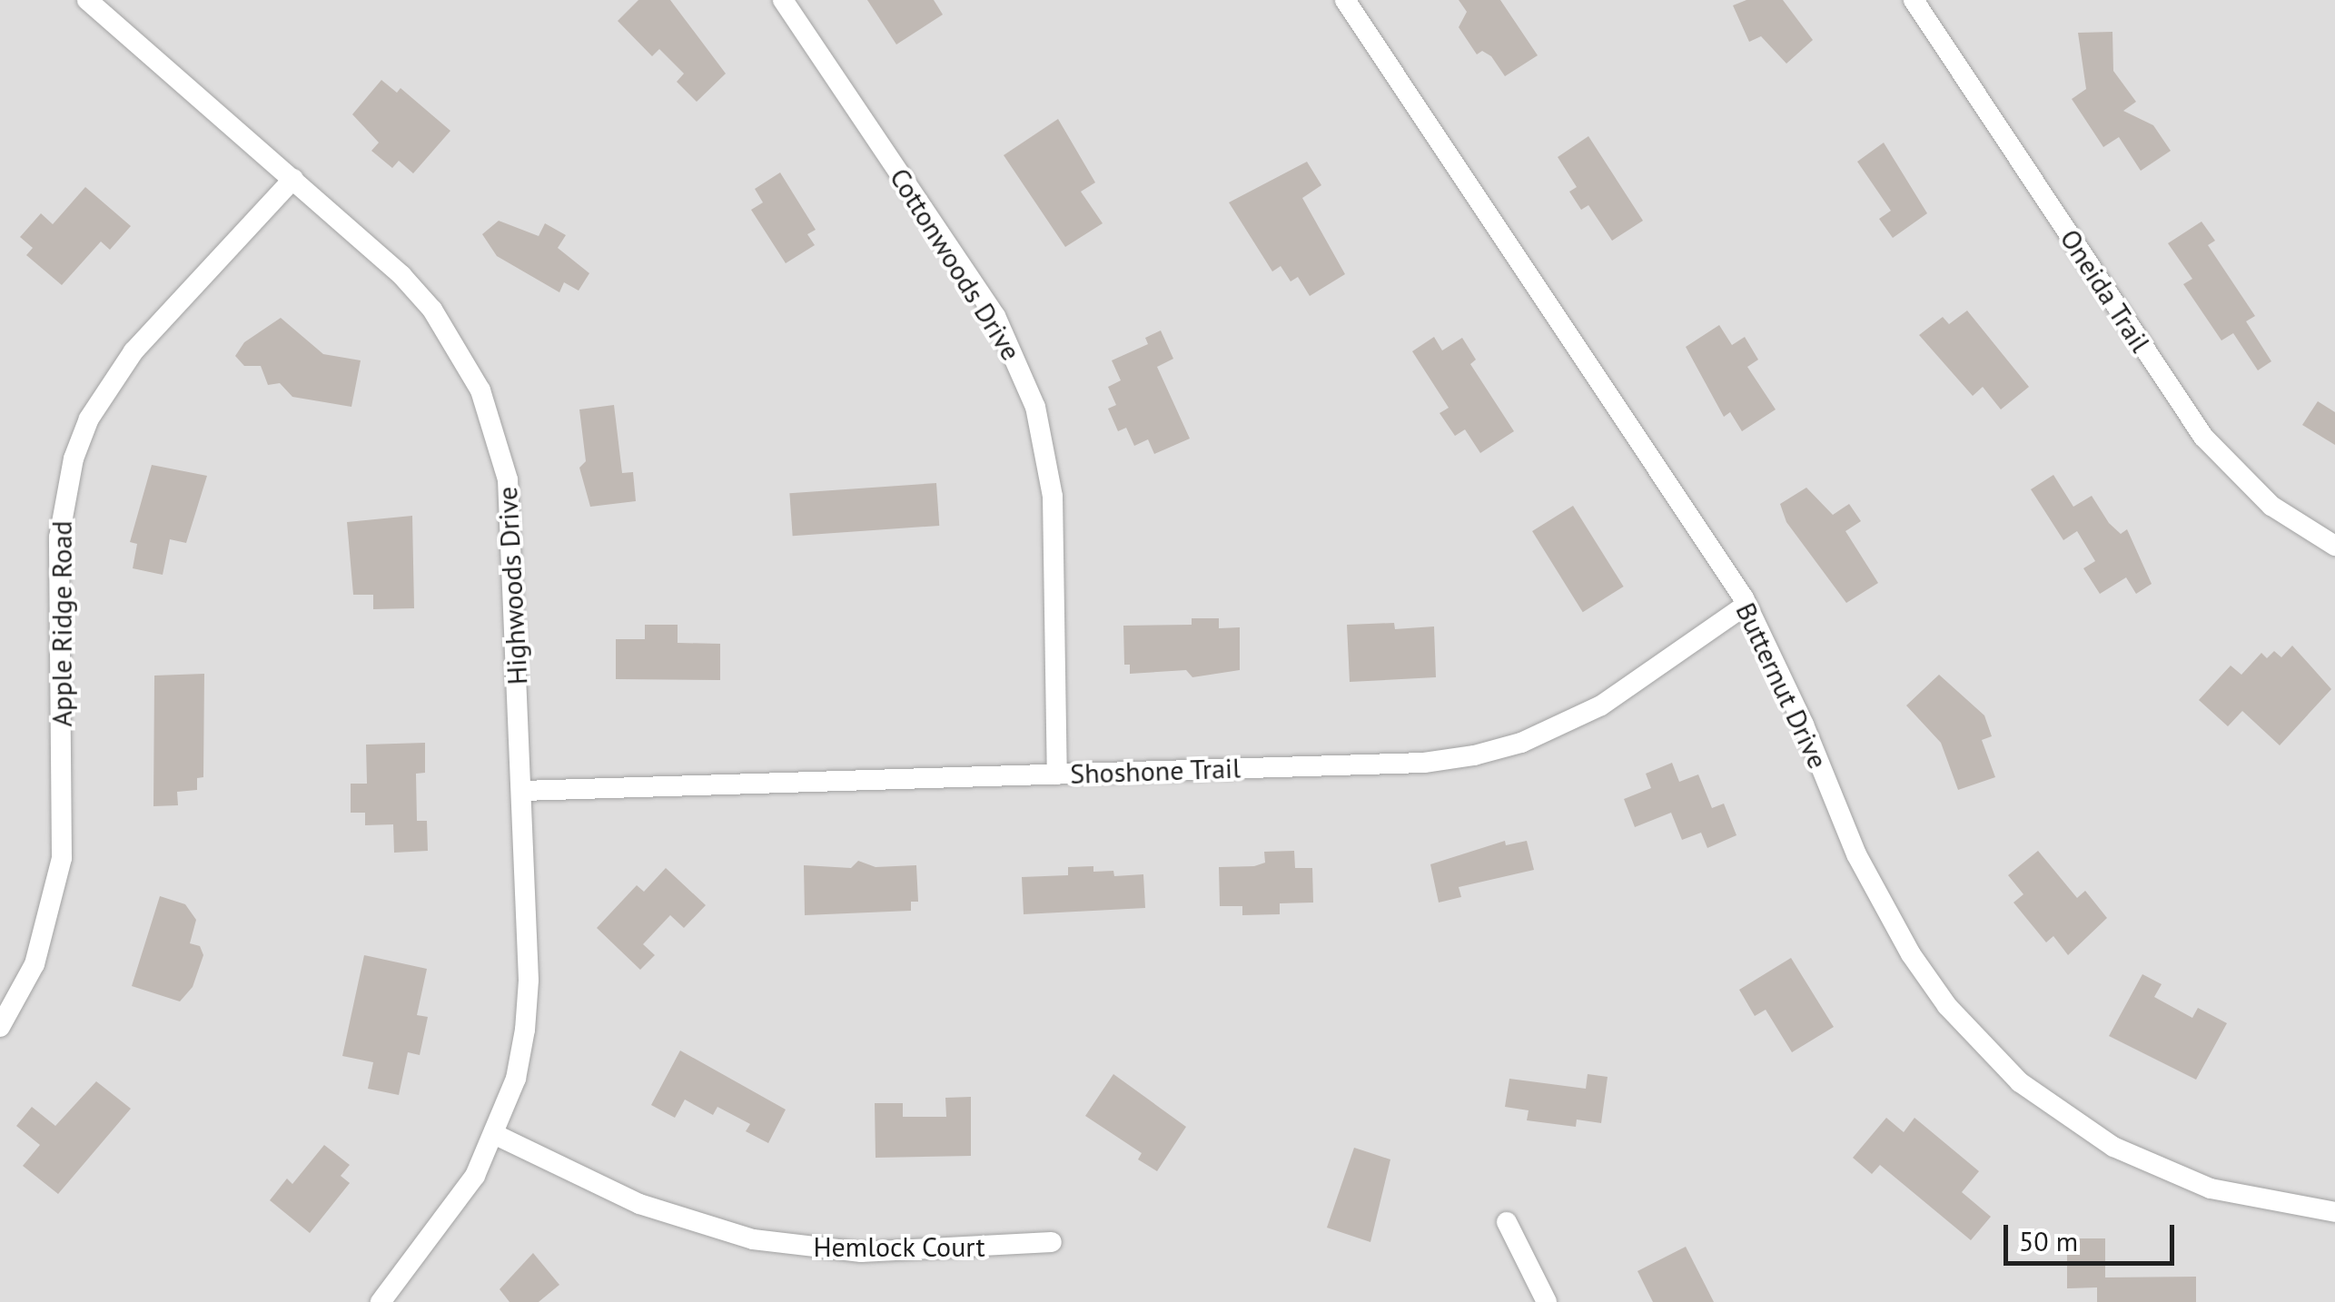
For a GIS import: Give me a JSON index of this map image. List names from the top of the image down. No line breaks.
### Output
{"streets":{"street":["Cottonwoods Drive","Oneida Trail","Highwoods Drive","Apple Ridge Road","Butternut Drive","Shoshone Trail","Hemlock Court"]},"crossings":[["Cottonwoods Drive","Shoshone Trail"],["Highwoods Drive","Apple Ridge Road"],["Highwoods Drive","Shoshone Trail"],["Highwoods Drive","Hemlock Court"],["Butternut Drive","Shoshone Trail"]],"scale_bar":"50 m"}
